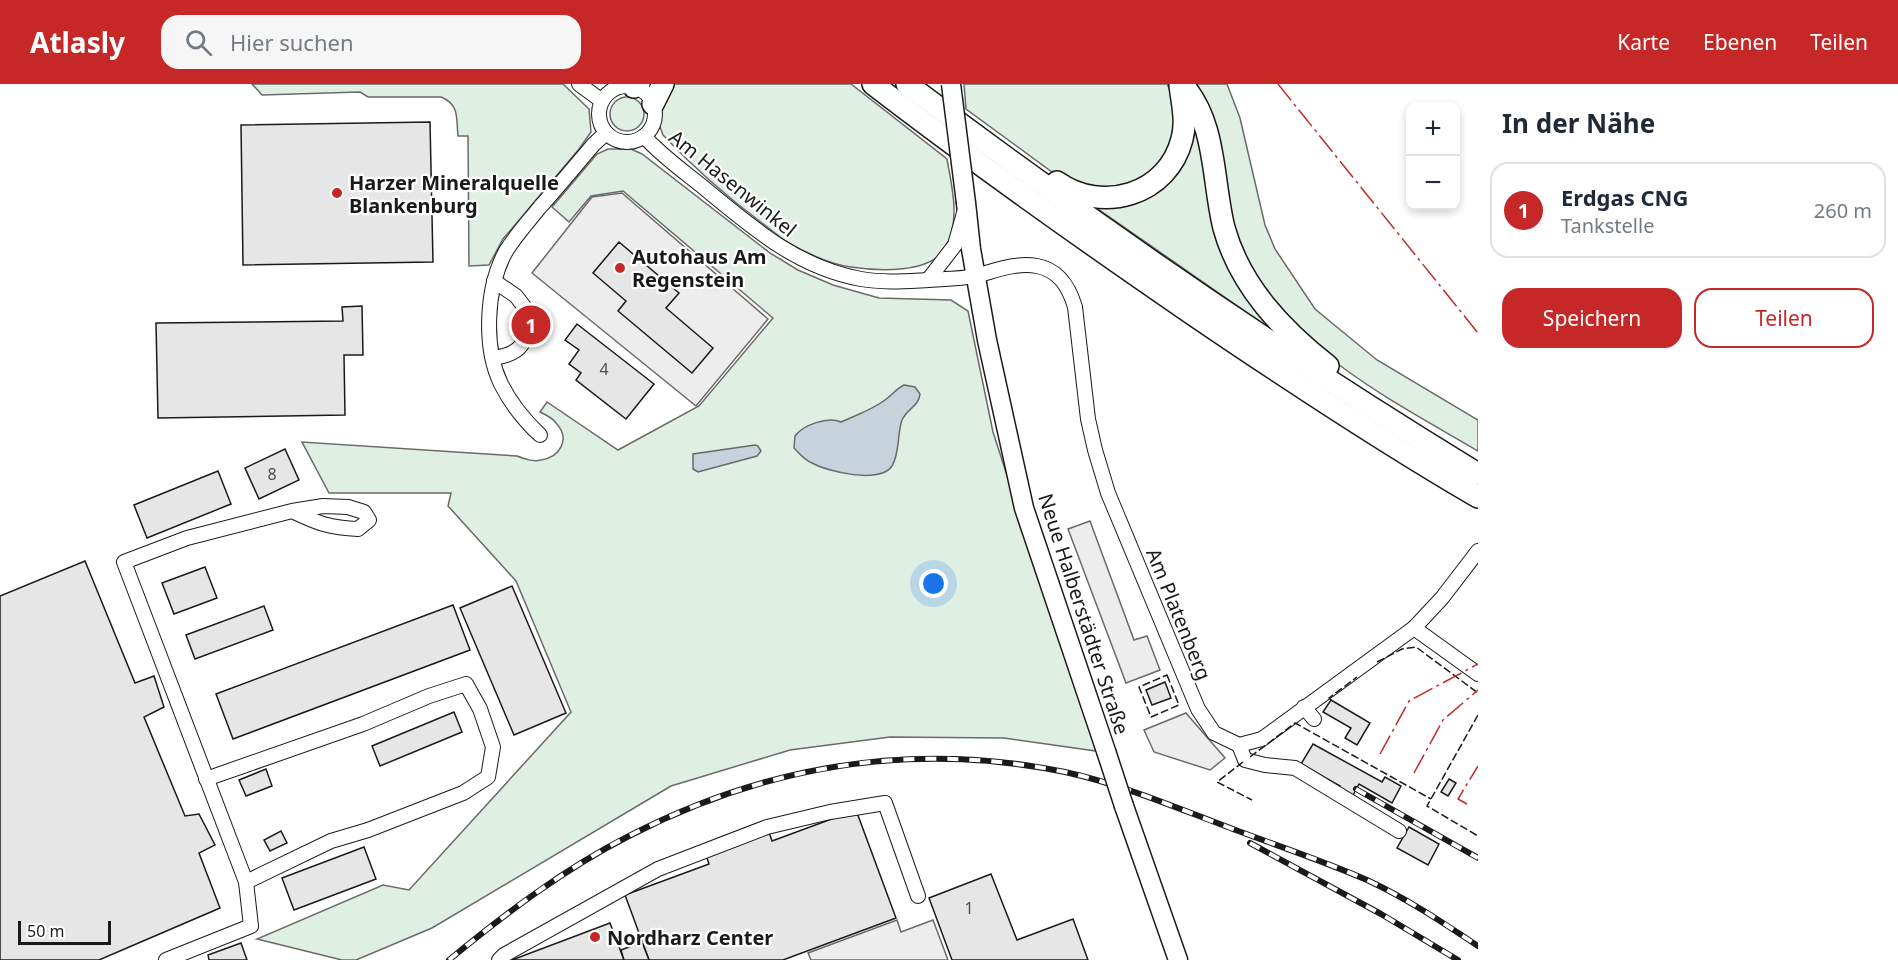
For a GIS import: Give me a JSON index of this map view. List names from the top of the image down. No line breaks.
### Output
{"streets":{"main road":["Neue Halberstädter Straße"],"street":["Am Hasenwinkel","Am Platenberg"]},"crossings":[["Am Hasenwinkel","Neue Halberstädter Straße"],["Am Hasenwinkel","Am Platenberg"],["Neue Halberstädter Straße","Am Platenberg"]],"places":["Harzer Mineralquelle Blankenburg","Autohaus Am Regenstein","Nordharz Center"],"house_numbers":["4","8","1"],"scale_bar":"50 m","page":{"header":"Atlasly","search":"Hier suchen","nav":["Karte","Ebenen","Teilen"],"heading":"In der Nähe","map_buttons":["+","−"],"list":[{"mark":"1","name":"Erdgas CNG","note":"Tankstelle","value":"260 m"}],"buttons":["Speichern","Teilen"],"pins":"1","scale":"50 m"}}
